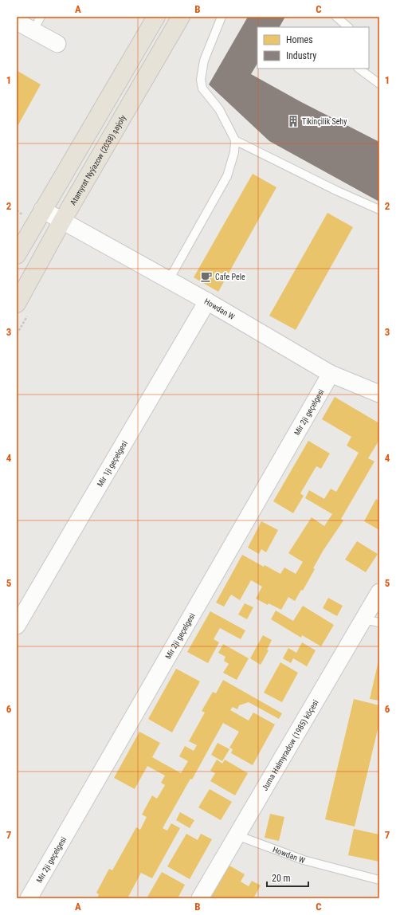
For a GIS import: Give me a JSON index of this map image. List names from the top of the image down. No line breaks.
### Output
{"streets":{"main road":["Atamyrat Nyýazow (2038) şaýoly"],"street":["Howdan W","Mir 2ji geçelgesi","Mir 1ji geçelgesi","Juma Halmyradow (1985) köçesi"]},"crossings":[["Atamyrat Nyýazow (2038) şaýoly","Howdan W"],["Howdan W","Mir 2ji geçelgesi"],["Howdan W","Mir 1ji geçelgesi"],["Howdan W","Juma Halmyradow (1985) köçesi"]],"places":{"building":["Tikinçilik Sehy"],"cafe":["Cafe Pele"]},"legend":["Homes","Industry"],"scale_bar":"20 m","grid":{"columns":["A","B","C"],"rows":["1","2","3","4","5","6","7"]}}
